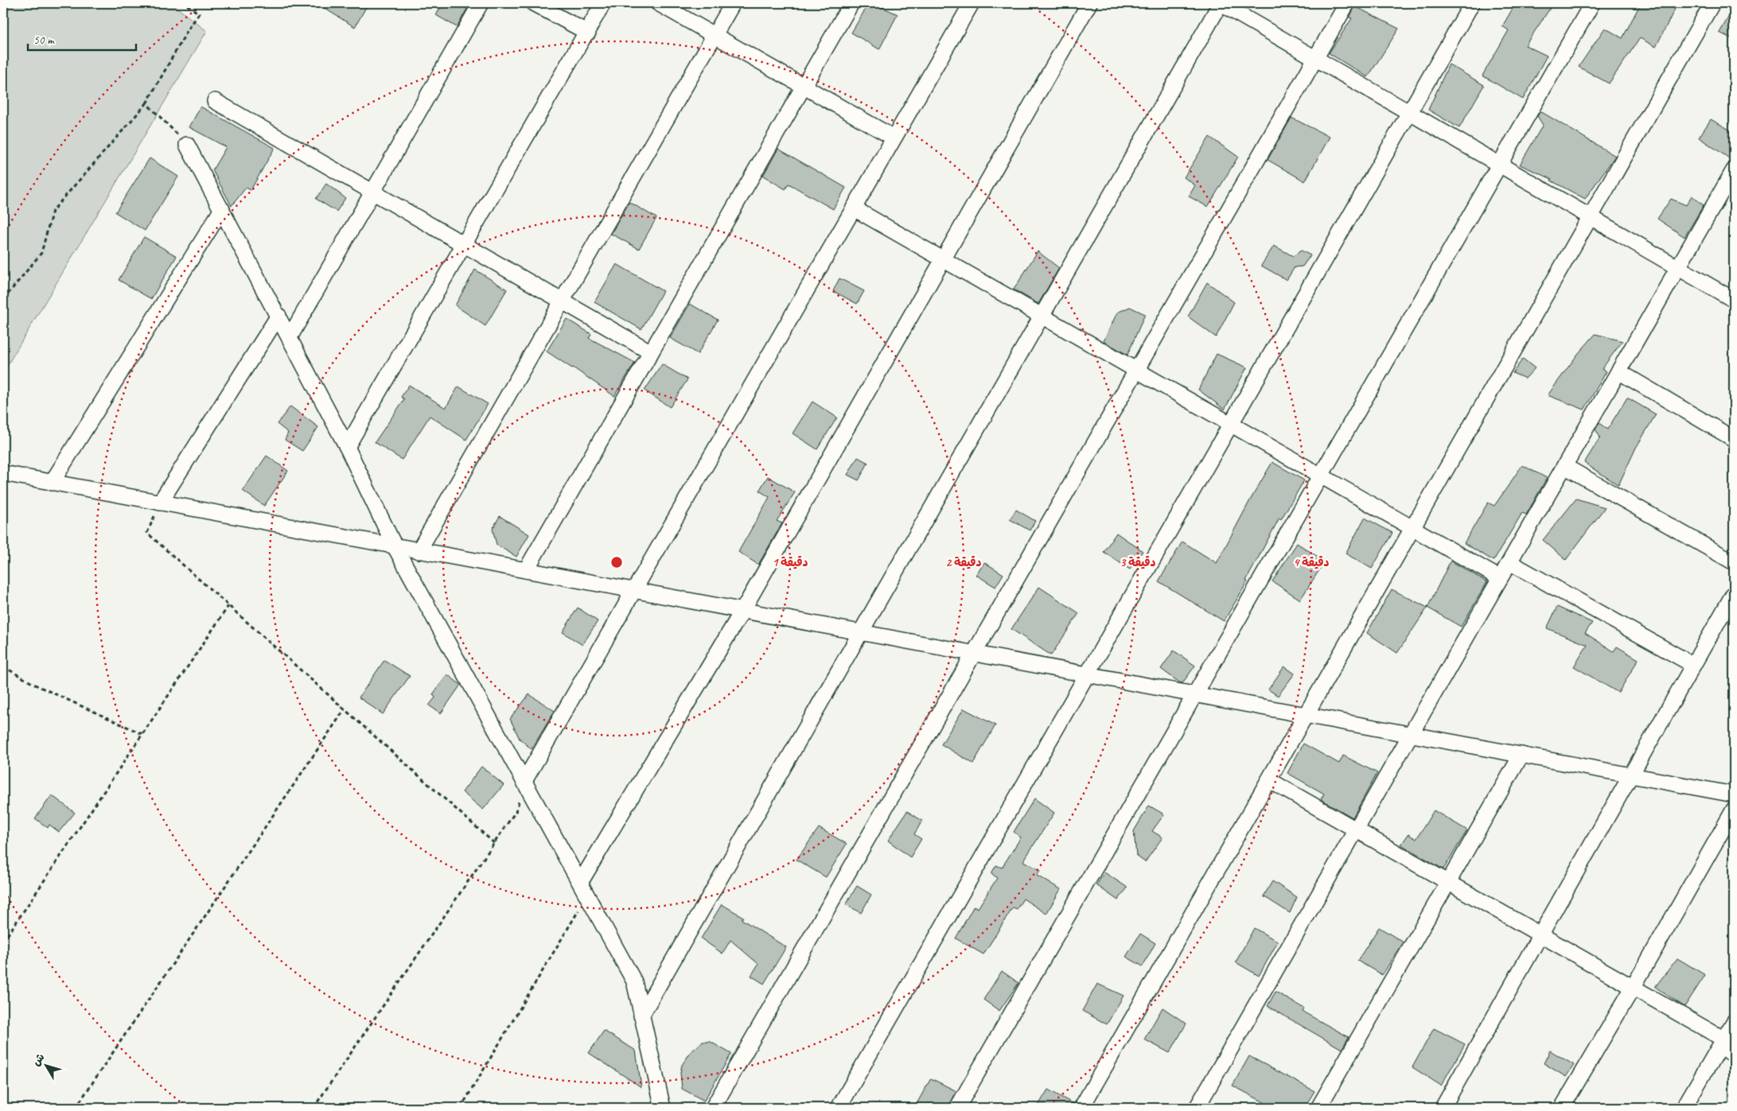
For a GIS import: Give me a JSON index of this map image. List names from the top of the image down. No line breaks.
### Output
{"scale_bar":"50 m","north":"top left","rings":["1 دقيقة","2 دقيقة","3 دقيقة","4 دقيقة"]}
